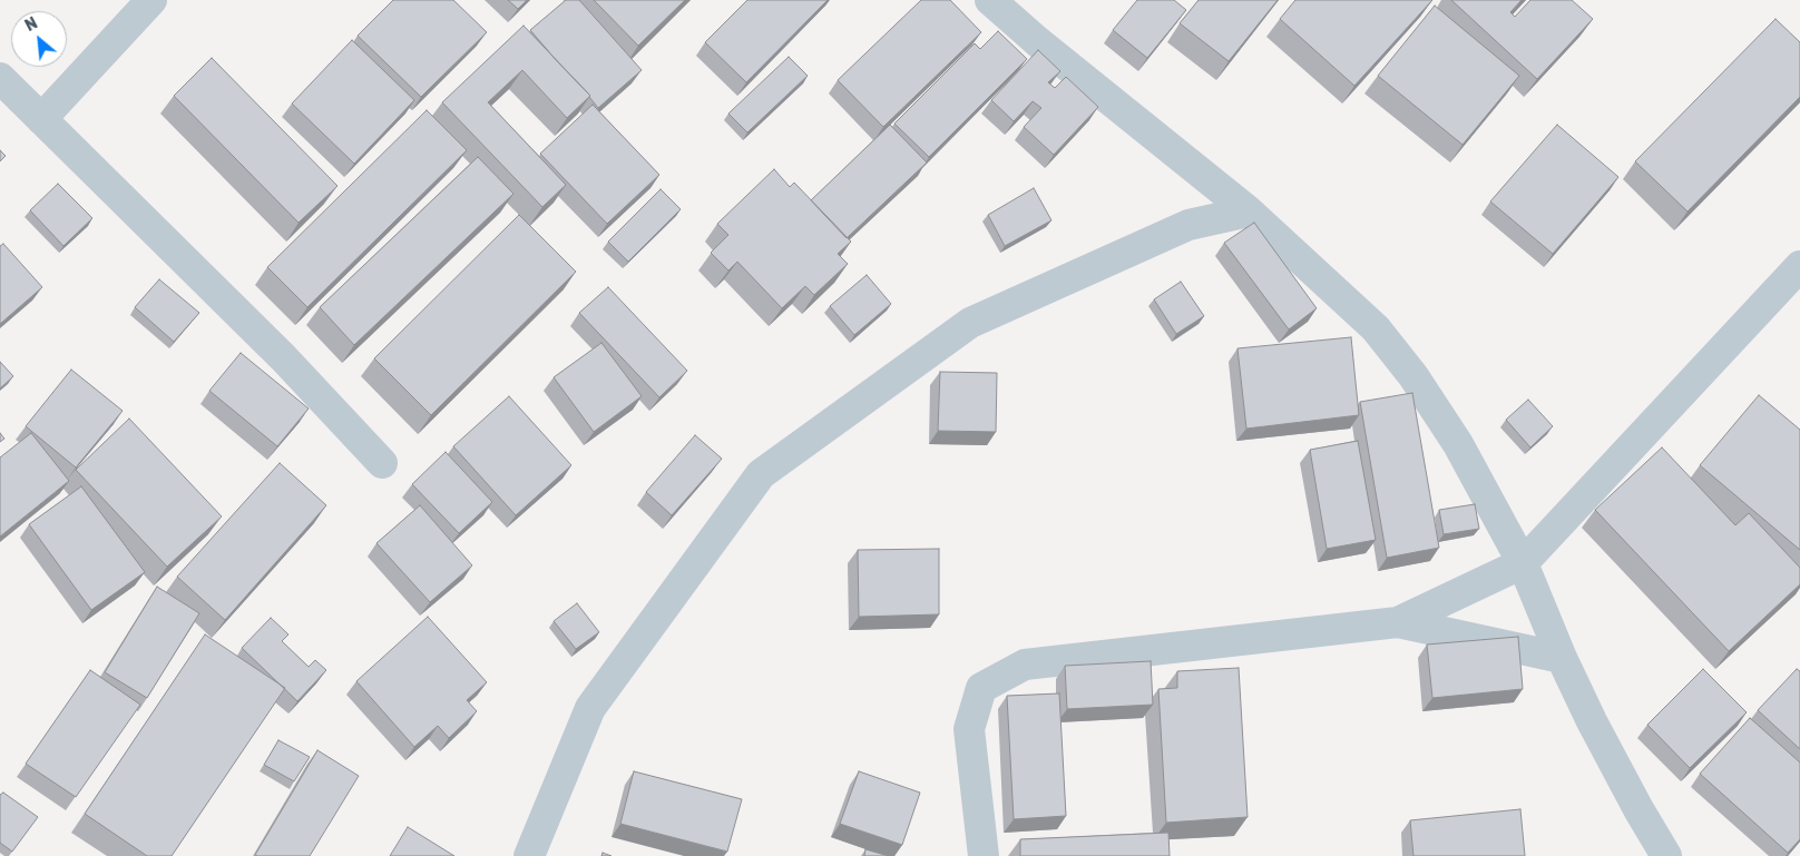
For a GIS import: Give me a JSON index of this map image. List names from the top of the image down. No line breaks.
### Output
{"north":"top left"}
